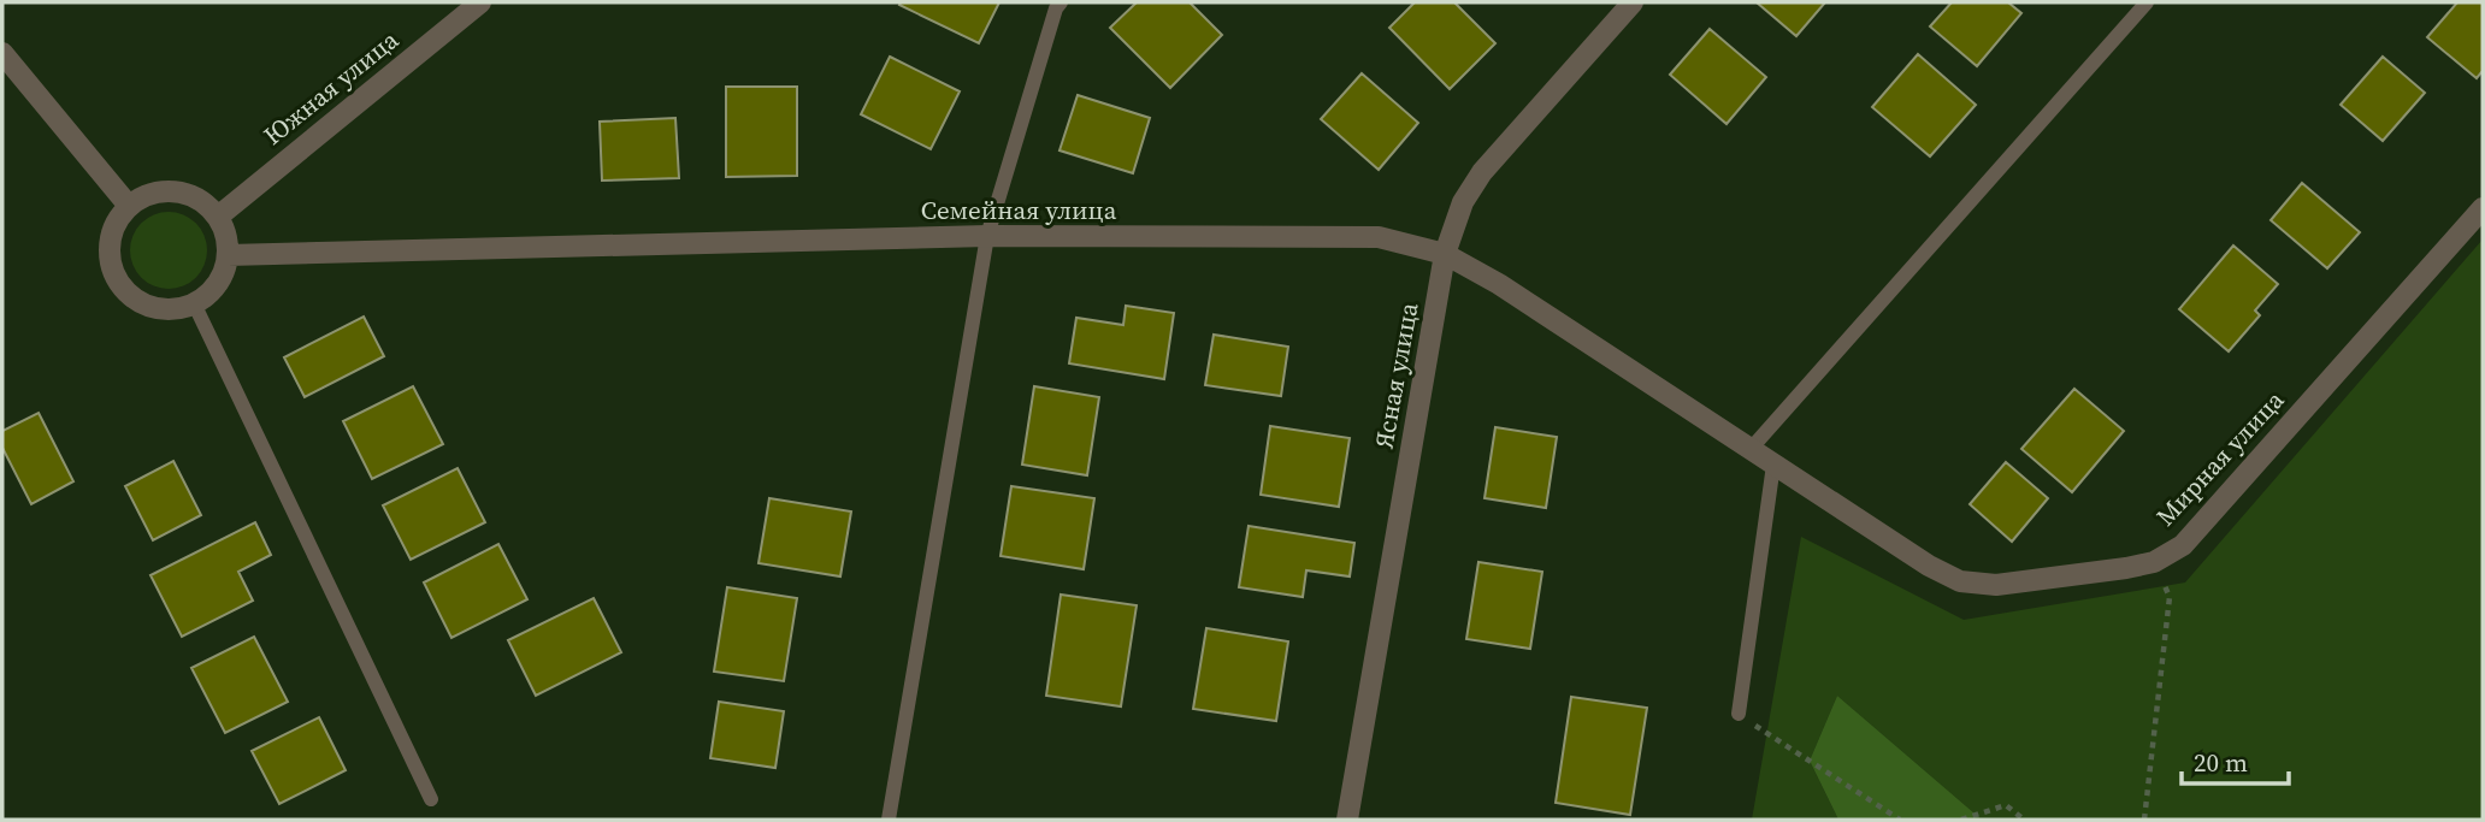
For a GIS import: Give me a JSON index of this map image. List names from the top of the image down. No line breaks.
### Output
{"streets":{"street":["Южная улица","Семейная улица","Ясная улица","Мирная улица"]},"crossings":[["Южная улица","Семейная улица"],["Семейная улица","Ясная улица"],["Семейная улица","Мирная улица"]],"scale_bar":"20 m"}
